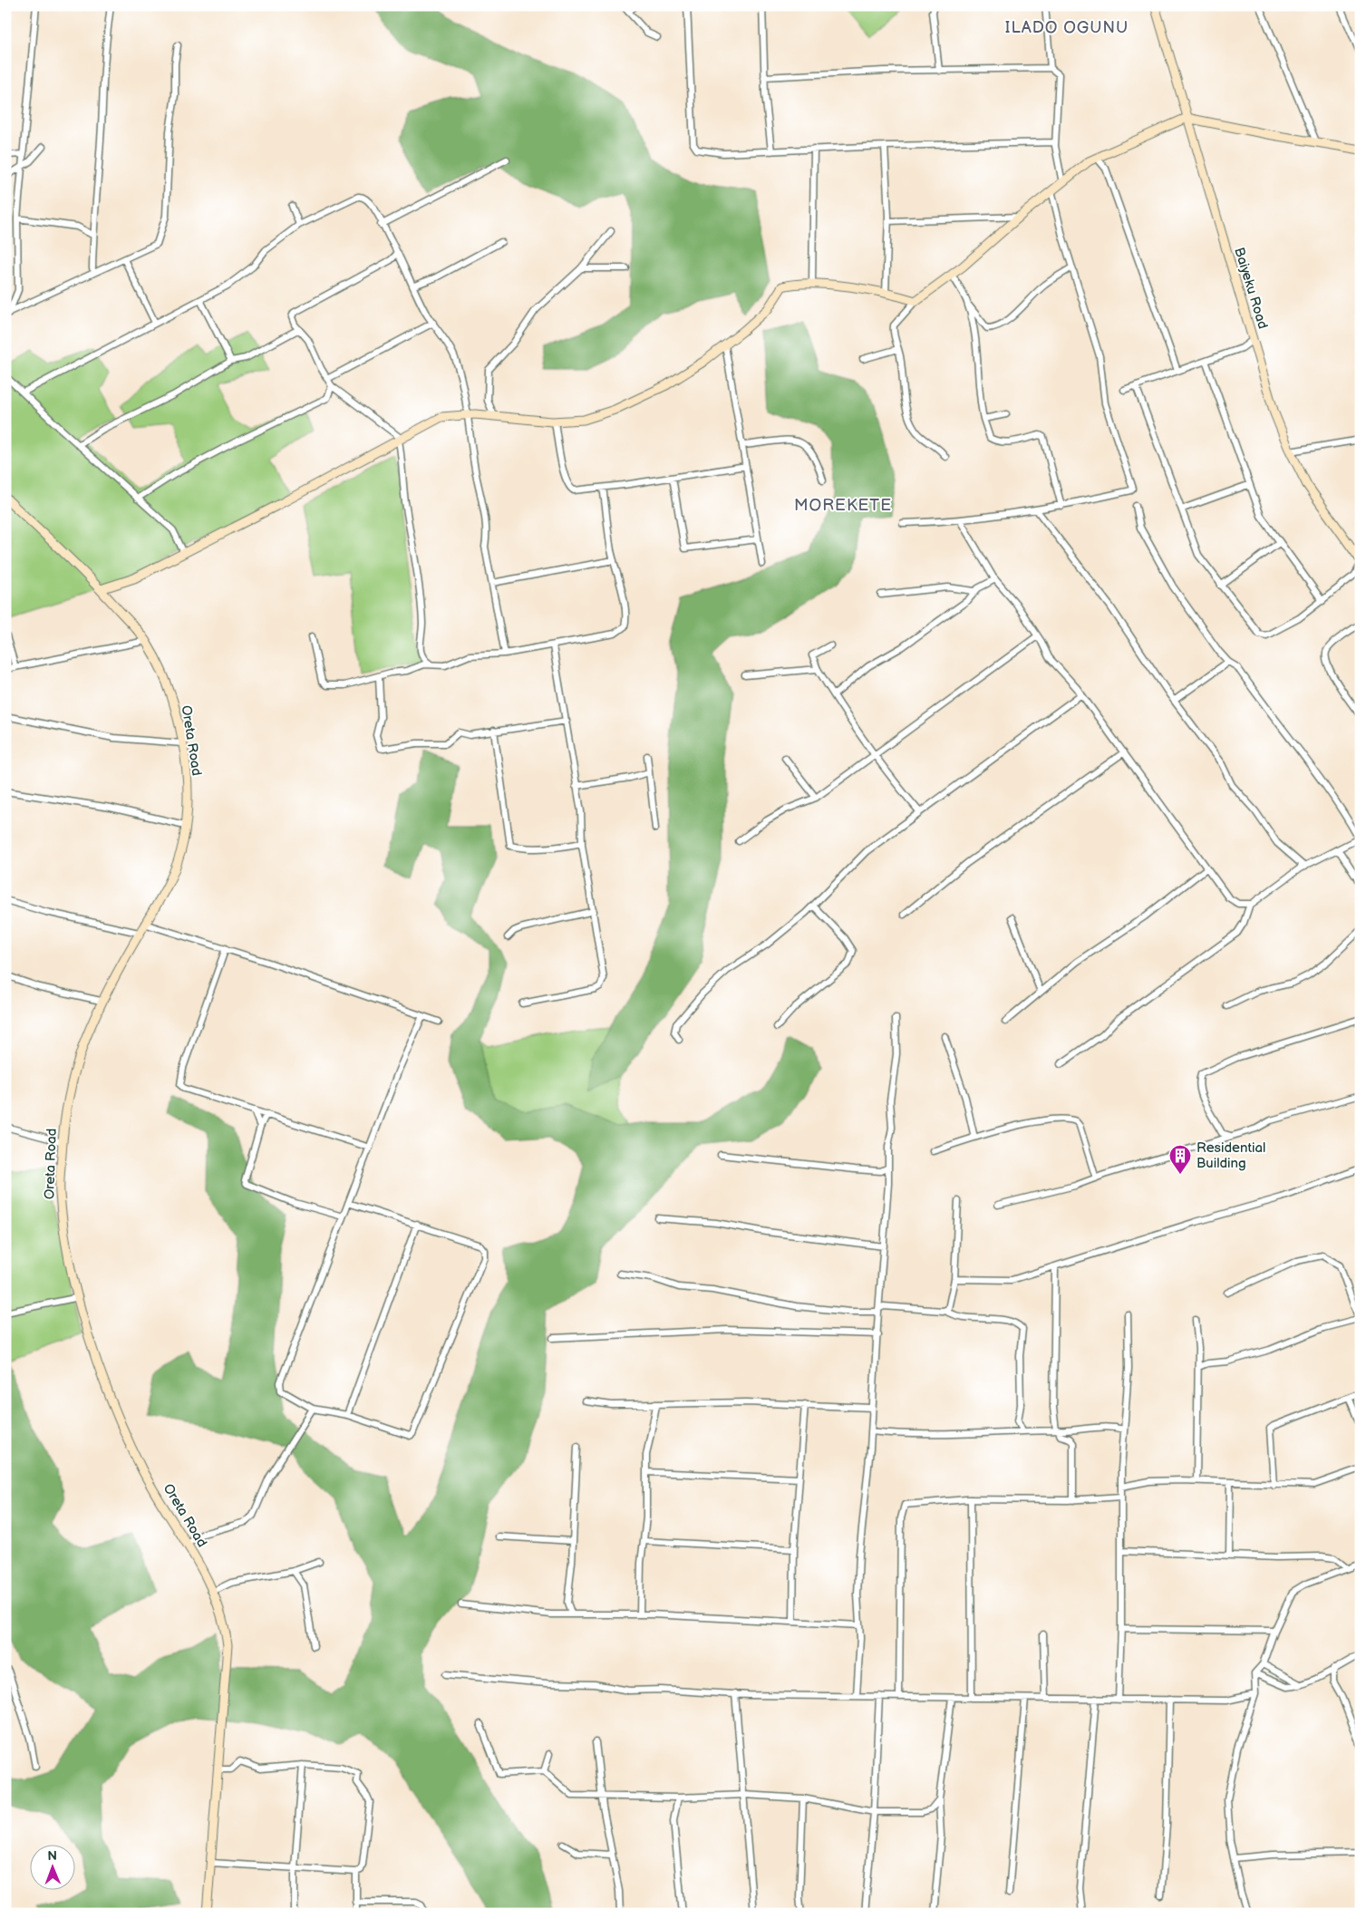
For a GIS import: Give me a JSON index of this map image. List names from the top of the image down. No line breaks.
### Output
{"streets":{"street":["Baiyeku Road","Oreta Road"]},"districts":["ILADO OGUNU","MOREKETE"],"places":{"building":["Residential Building"]},"north":"top"}
